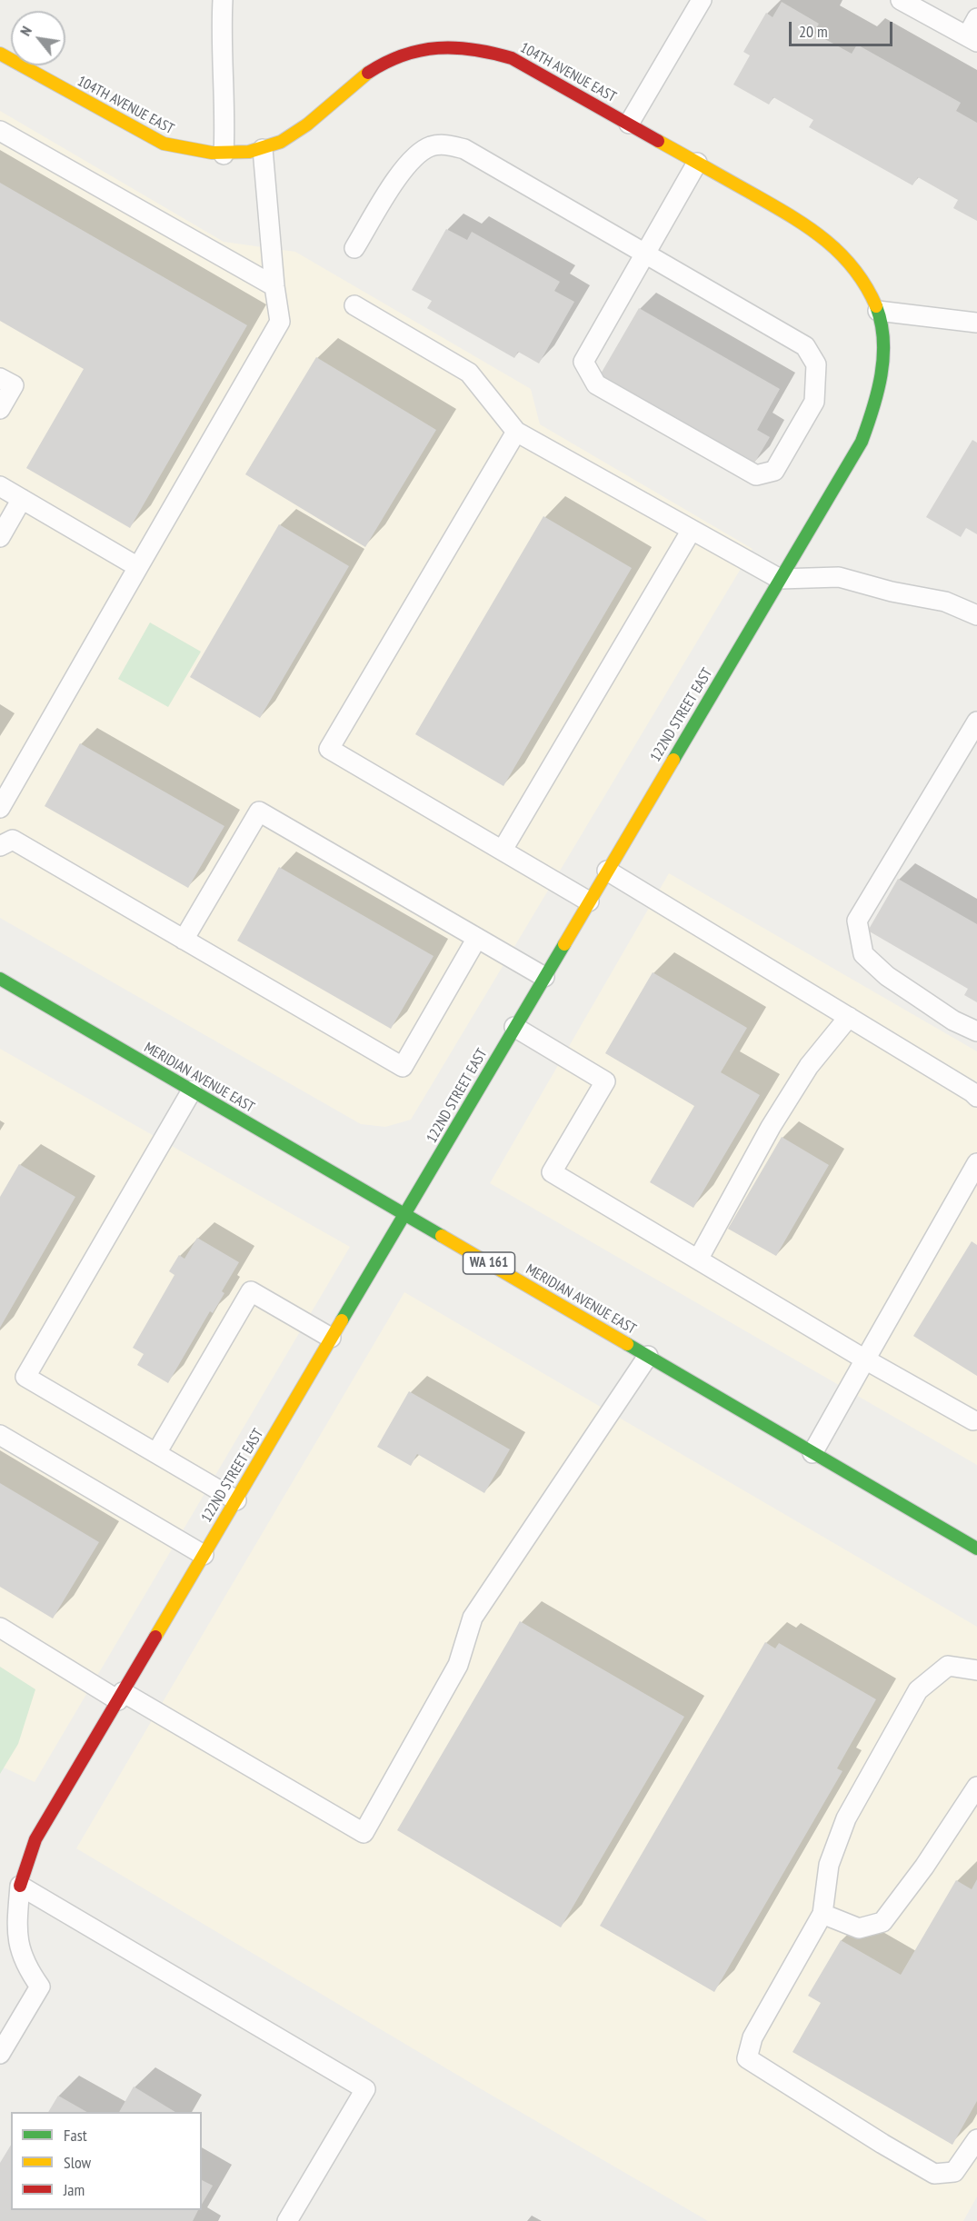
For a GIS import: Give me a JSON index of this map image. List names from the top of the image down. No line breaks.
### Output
{"streets":{"street":["104TH AVENUE EAST","122ND STREET EAST","MERIDIAN AVENUE EAST","WA 161"]},"crossings":[["104TH AVENUE EAST","122ND STREET EAST"],["122ND STREET EAST","MERIDIAN AVENUE EAST"]],"legend":["Fast","Slow","Jam"],"scale_bar":"20 m","north":"top left"}
